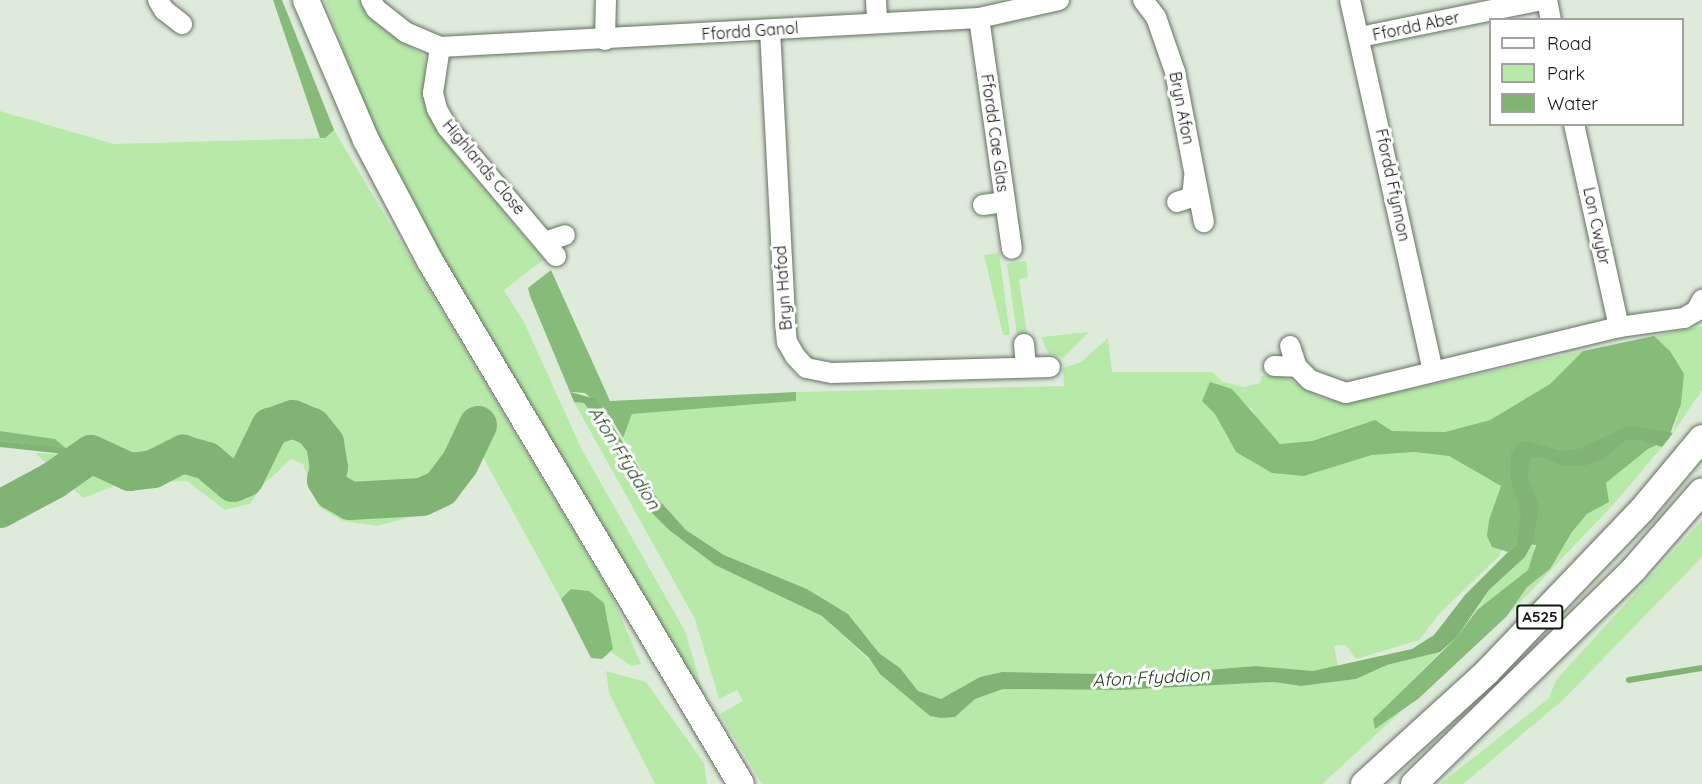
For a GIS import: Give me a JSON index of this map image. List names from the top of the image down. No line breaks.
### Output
{"streets":{"main road":["A525"],"street":["Ffordd Aber","Ffordd Ganol","Bryn Afon","Ffordd Cae Glas","Highlands Close","Ffordd Ffynnon","Lon Cwybr","Bryn Hafod"]},"crossings":[["Ffordd Aber","Ffordd Ffynnon"],["Ffordd Ganol","Ffordd Cae Glas"],["Ffordd Ganol","Highlands Close"],["Ffordd Ganol","Bryn Hafod"]],"water":["Afon Ffyddion"],"legend":["Road","Park","Water"]}
